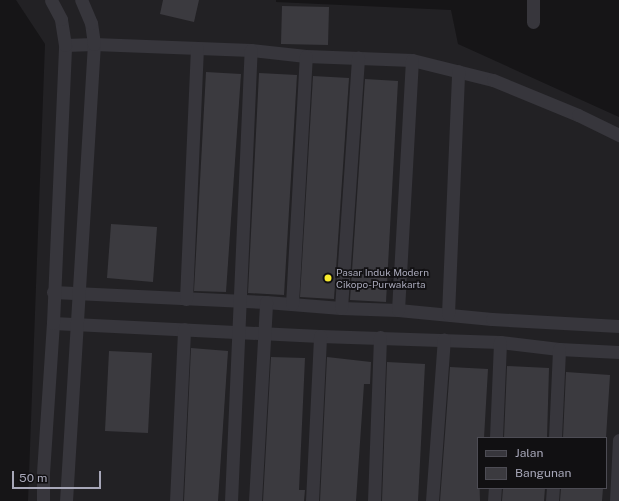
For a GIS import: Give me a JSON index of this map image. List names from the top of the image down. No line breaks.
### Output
{"places":["Pasar Induk Modern Cikopo-Purwakarta"],"legend":["Jalan","Bangunan"],"scale_bar":"50 m"}
